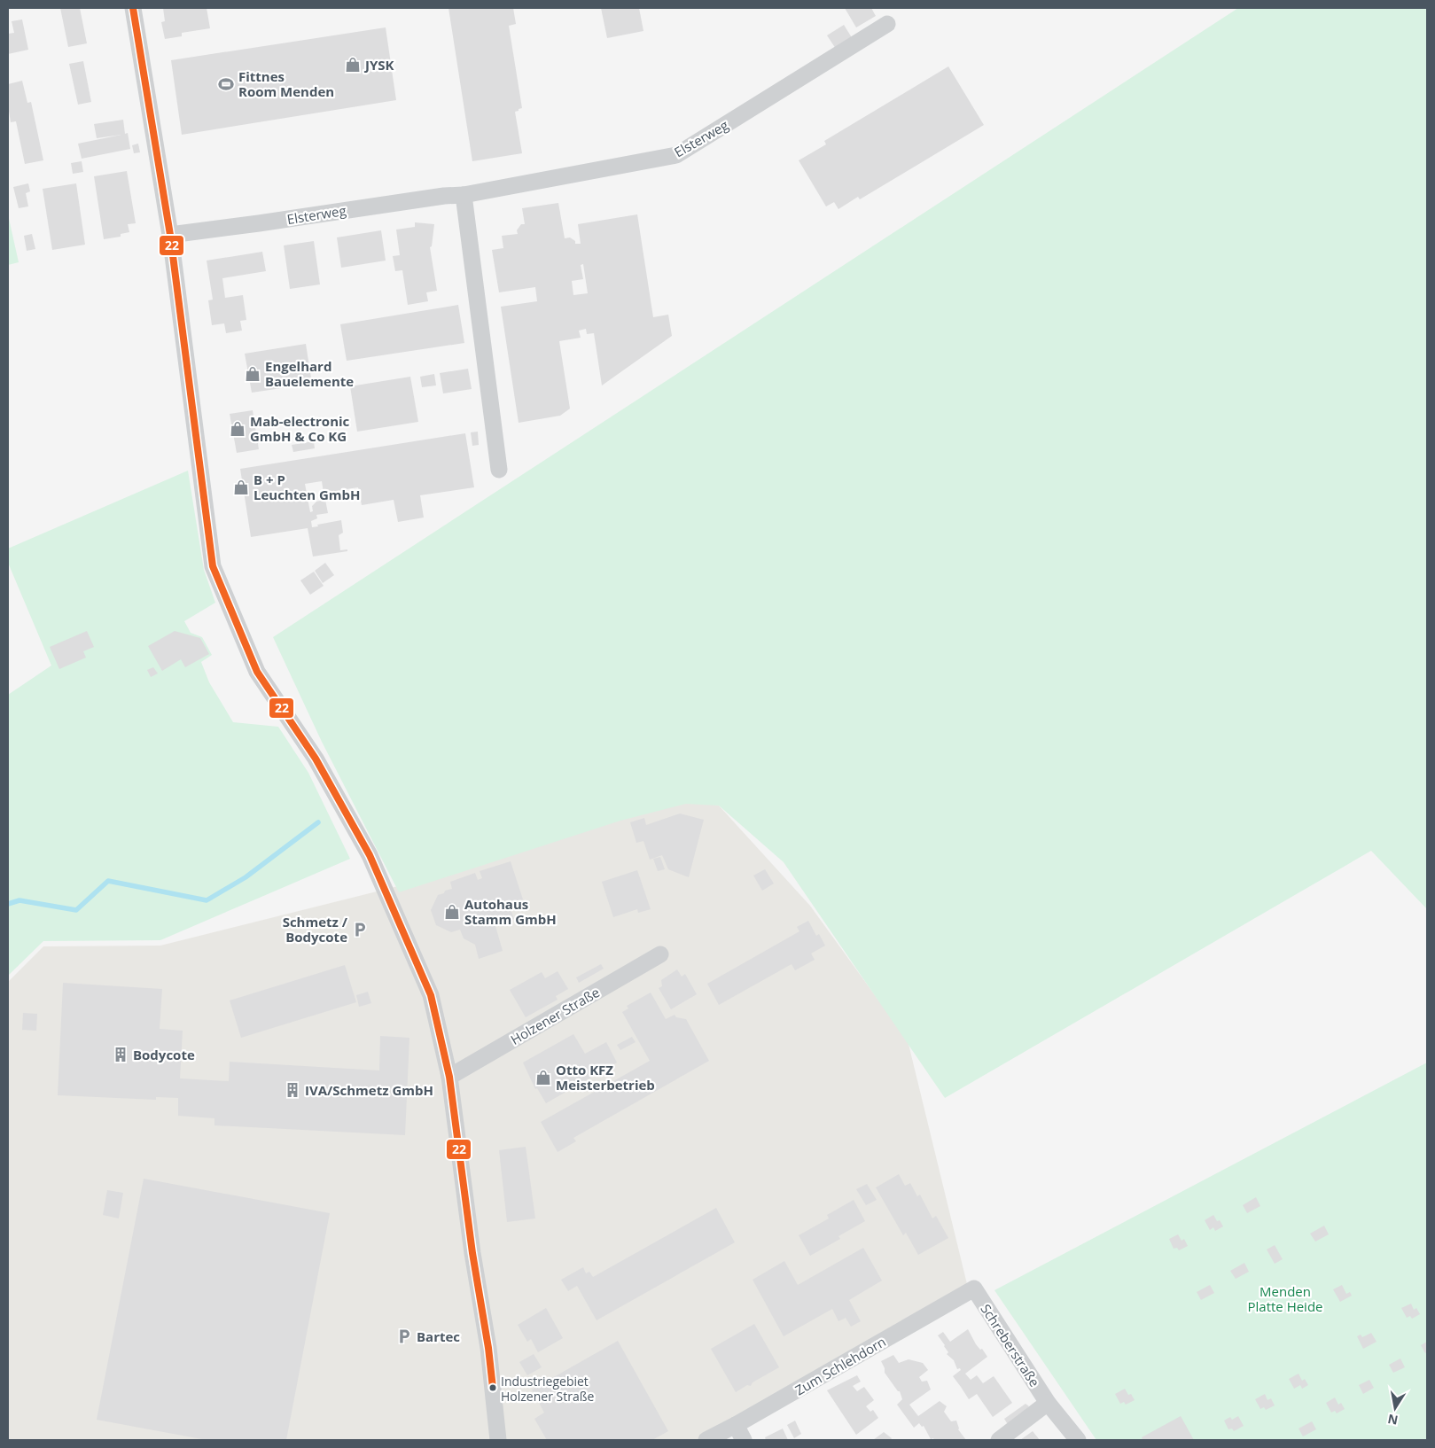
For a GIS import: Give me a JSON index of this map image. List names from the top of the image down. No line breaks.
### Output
{"streets":{"street":["Elsterweg","Holzener Straße","Schreberstraße","Zum Schlehdorn"]},"crossings":[["Schreberstraße","Zum Schlehdorn"]],"parks":["Menden Platte Heide"],"places":{"shop":["JYSK","Engelhard Bauelemente","Mab-electronic GmbH & Co KG","B + P Leuchten GmbH","Autohaus Stamm GmbH","Otto KFZ Meisterbetrieb"],"sports":["Fittnes Room Menden"],"parking":["Schmetz / Bodycote","Bartec"],"building":["Bodycote","IVA/Schmetz GmbH"],"other":["Industriegebiet Holzener Straße"]},"lines":["transit line 22"],"north":"bottom"}
